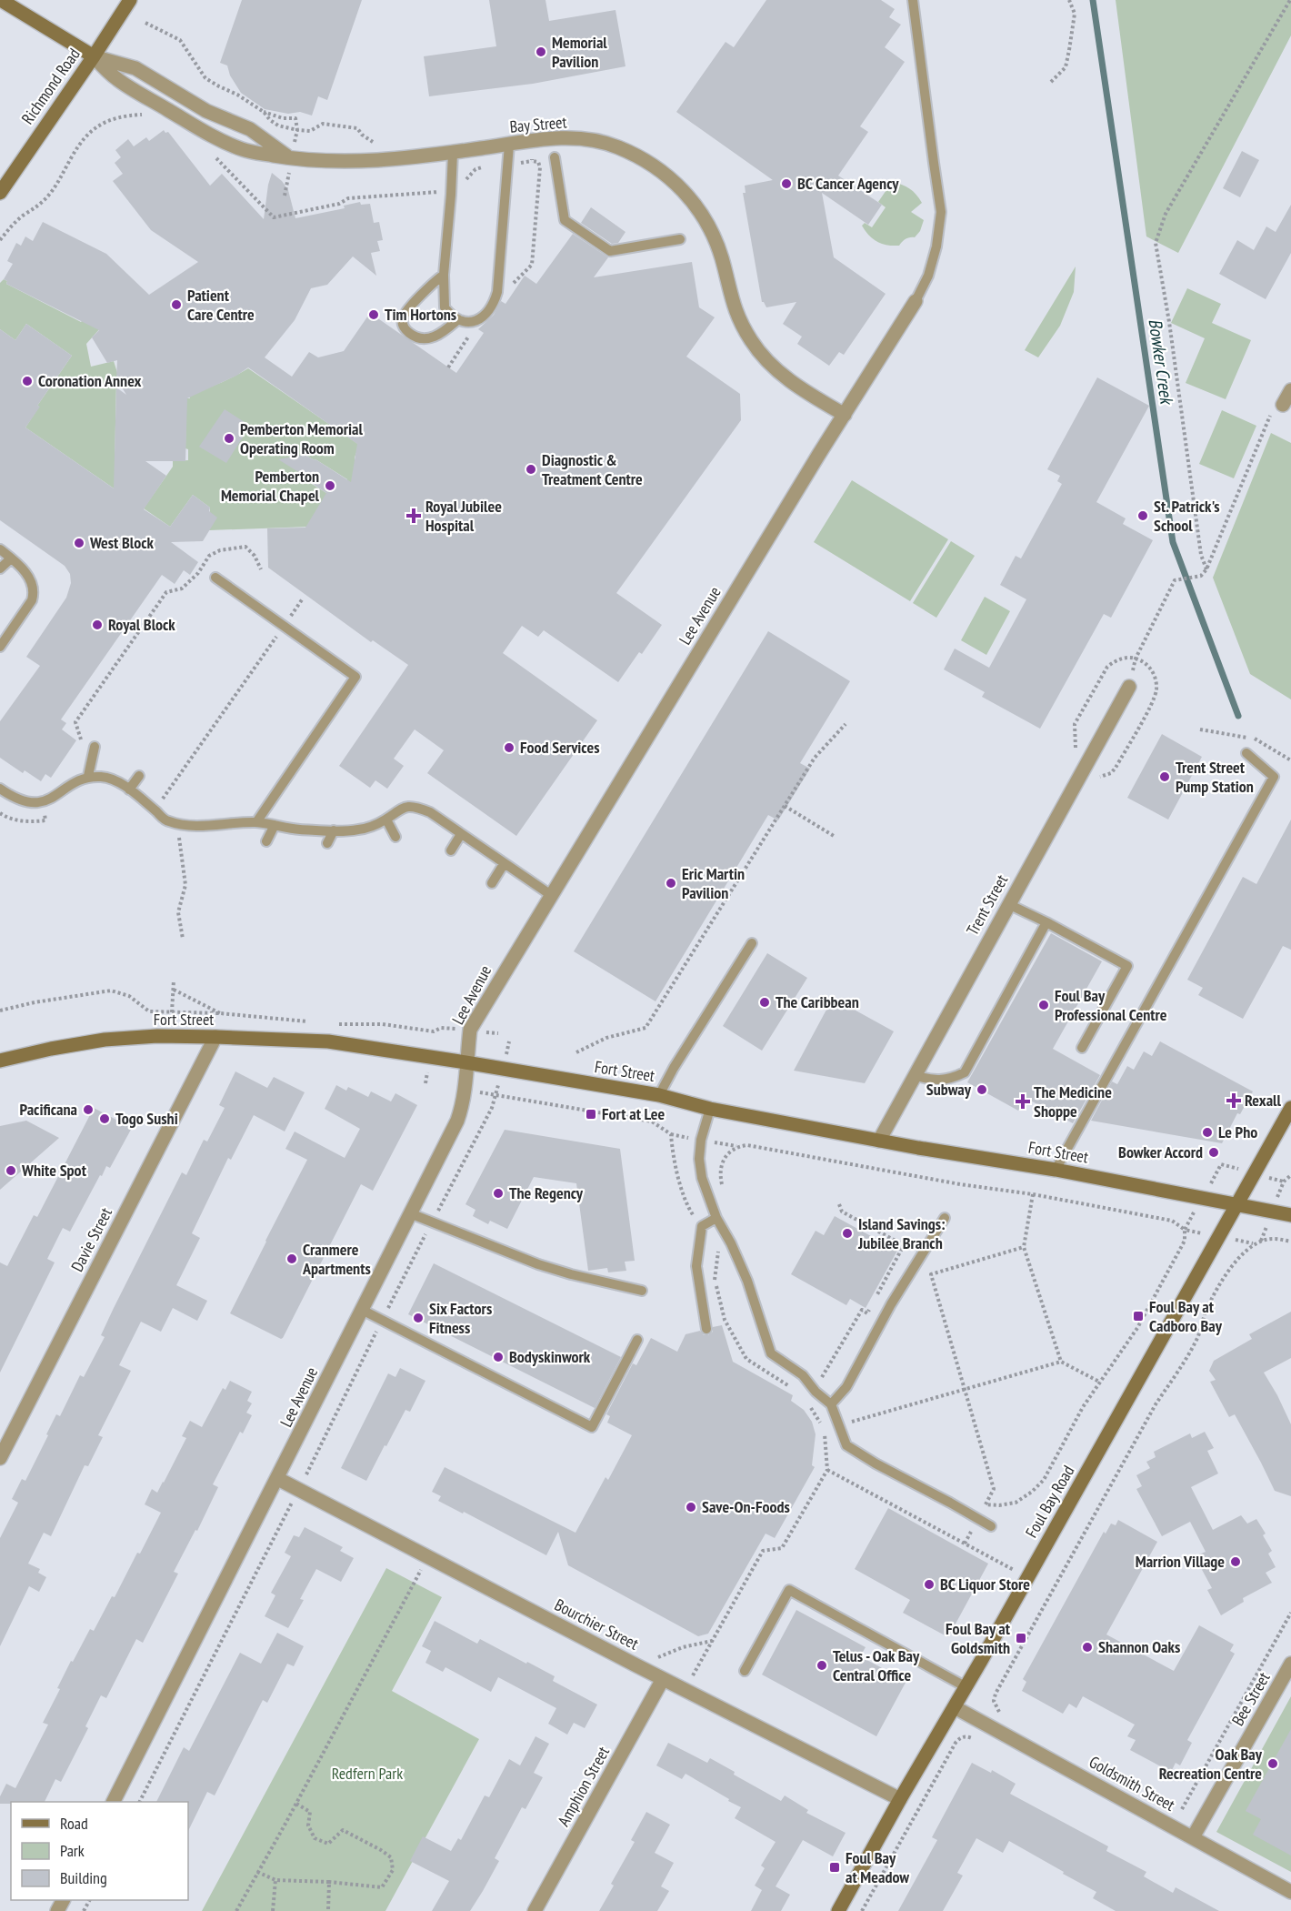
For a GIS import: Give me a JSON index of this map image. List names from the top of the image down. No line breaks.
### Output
{"streets":{"main road":["Richmond Road","Bay Street","Fort Street","Foul Bay Road"],"street":["Lee Avenue","Trent Street","Davie Street","Bourchier Street","Bee Street","Goldsmith Street","Amphion Street"]},"crossings":[["Richmond Road","Bay Street"],["Bay Street","Lee Avenue"],["Lee Avenue","Fort Street"],["Lee Avenue","Bourchier Street"],["Trent Street","Fort Street"],["Fort Street","Davie Street"],["Fort Street","Foul Bay Road"],["Foul Bay Road","Bourchier Street"],["Foul Bay Road","Goldsmith Street"],["Bourchier Street","Amphion Street"],["Bee Street","Goldsmith Street"]],"water":["Bowker Creek"],"parks":["Redfern Park"],"places":{"other":["Memorial Pavilion","BC Cancer Agency","Patient Care Centre","Tim Hortons","Coronation Annex","Pemberton Memorial Operating Room","Diagnostic & Treatment Centre","Pemberton Memorial Chapel","St. Patrick's School","West Block","Royal Block","Food Services","Trent Street Pump Station","Eric Martin Pavilion","The Caribbean","Foul Bay Professional Centre","Subway","Pacificana","Togo Sushi","Le Pho","Bowker Accord","White Spot","The Regency","Island Savings: Jubilee Branch","Cranmere Apartments","Six Factors Fitness","Bodyskinwork","Save-On-Foods","Marrion Village","BC Liquor Store","Shannon Oaks","Telus - Oak Bay Central Office","Oak Bay Recreation Centre"],"health":["Royal Jubilee Hospital","Rexall","The Medicine Shoppe"],"transit":["Fort at Lee","Foul Bay at Cadboro Bay","Foul Bay at Goldsmith","Foul Bay at Meadow"]},"legend":["Road","Park","Building"]}
